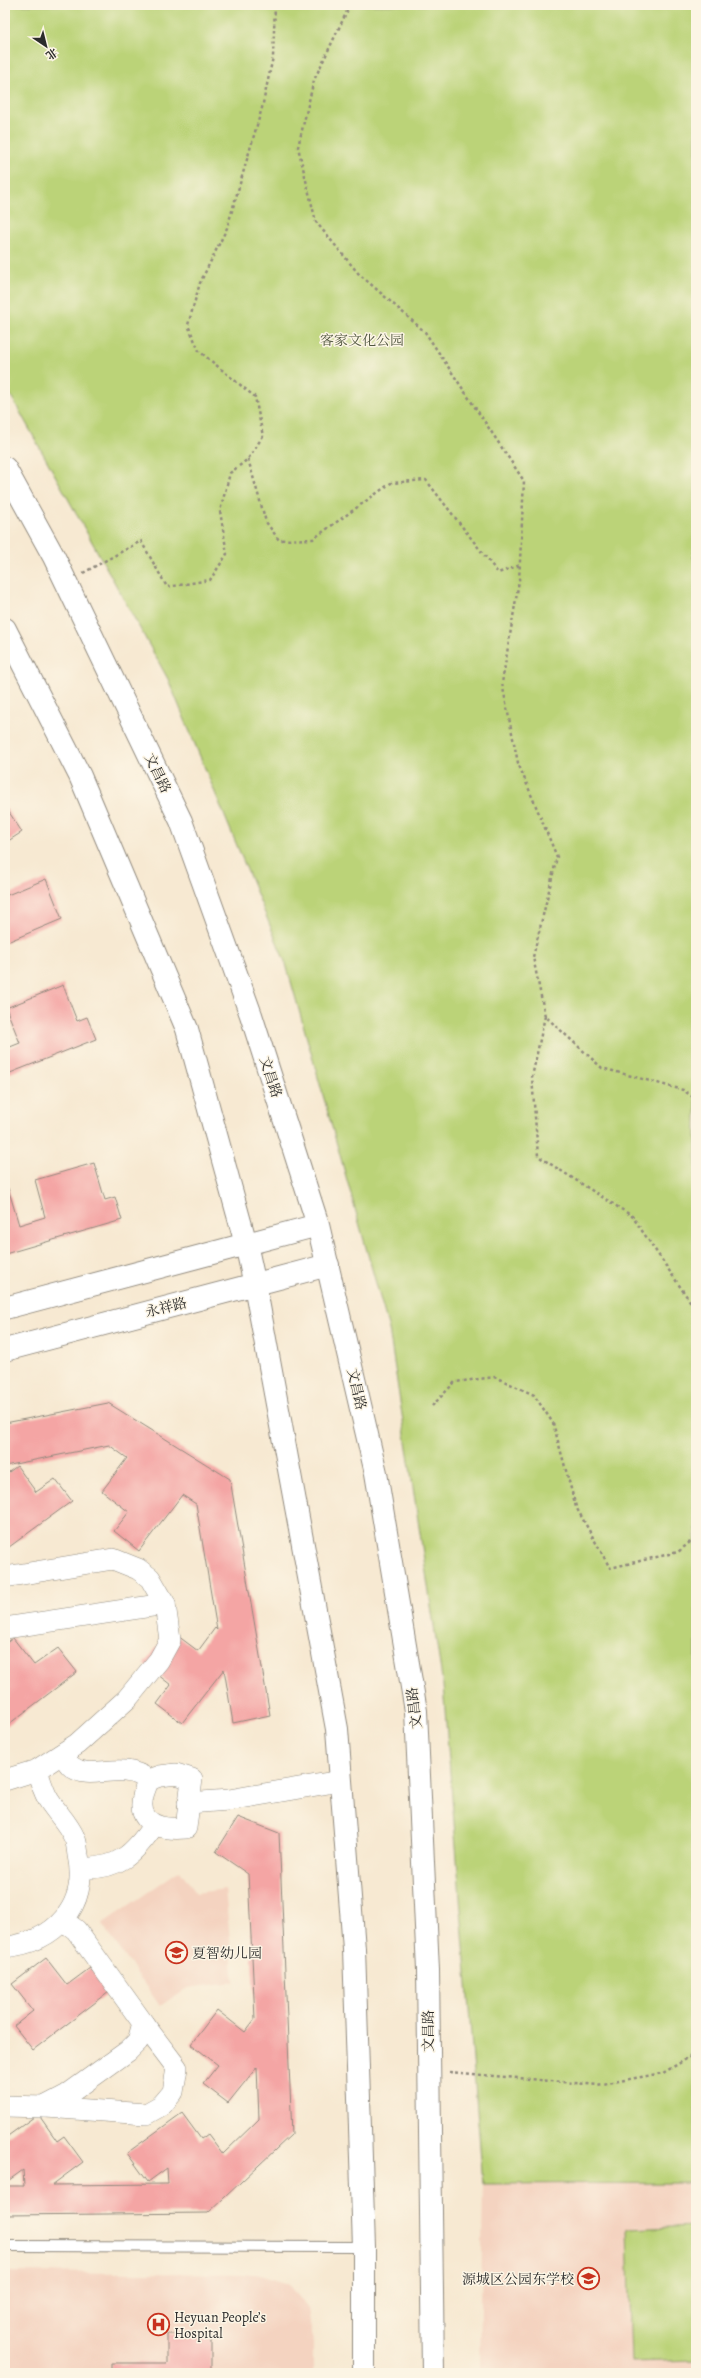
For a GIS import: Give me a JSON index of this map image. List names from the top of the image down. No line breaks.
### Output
{"streets":{"street":["文昌路","永祥路"]},"crossings":[["文昌路","永祥路"]],"parks":["客家文化公园"],"places":{"school or university":["夏智幼儿园","源城区公园东学校"],"hospital":["Heyuan People’s Hospital"]},"north":"bottom right"}
